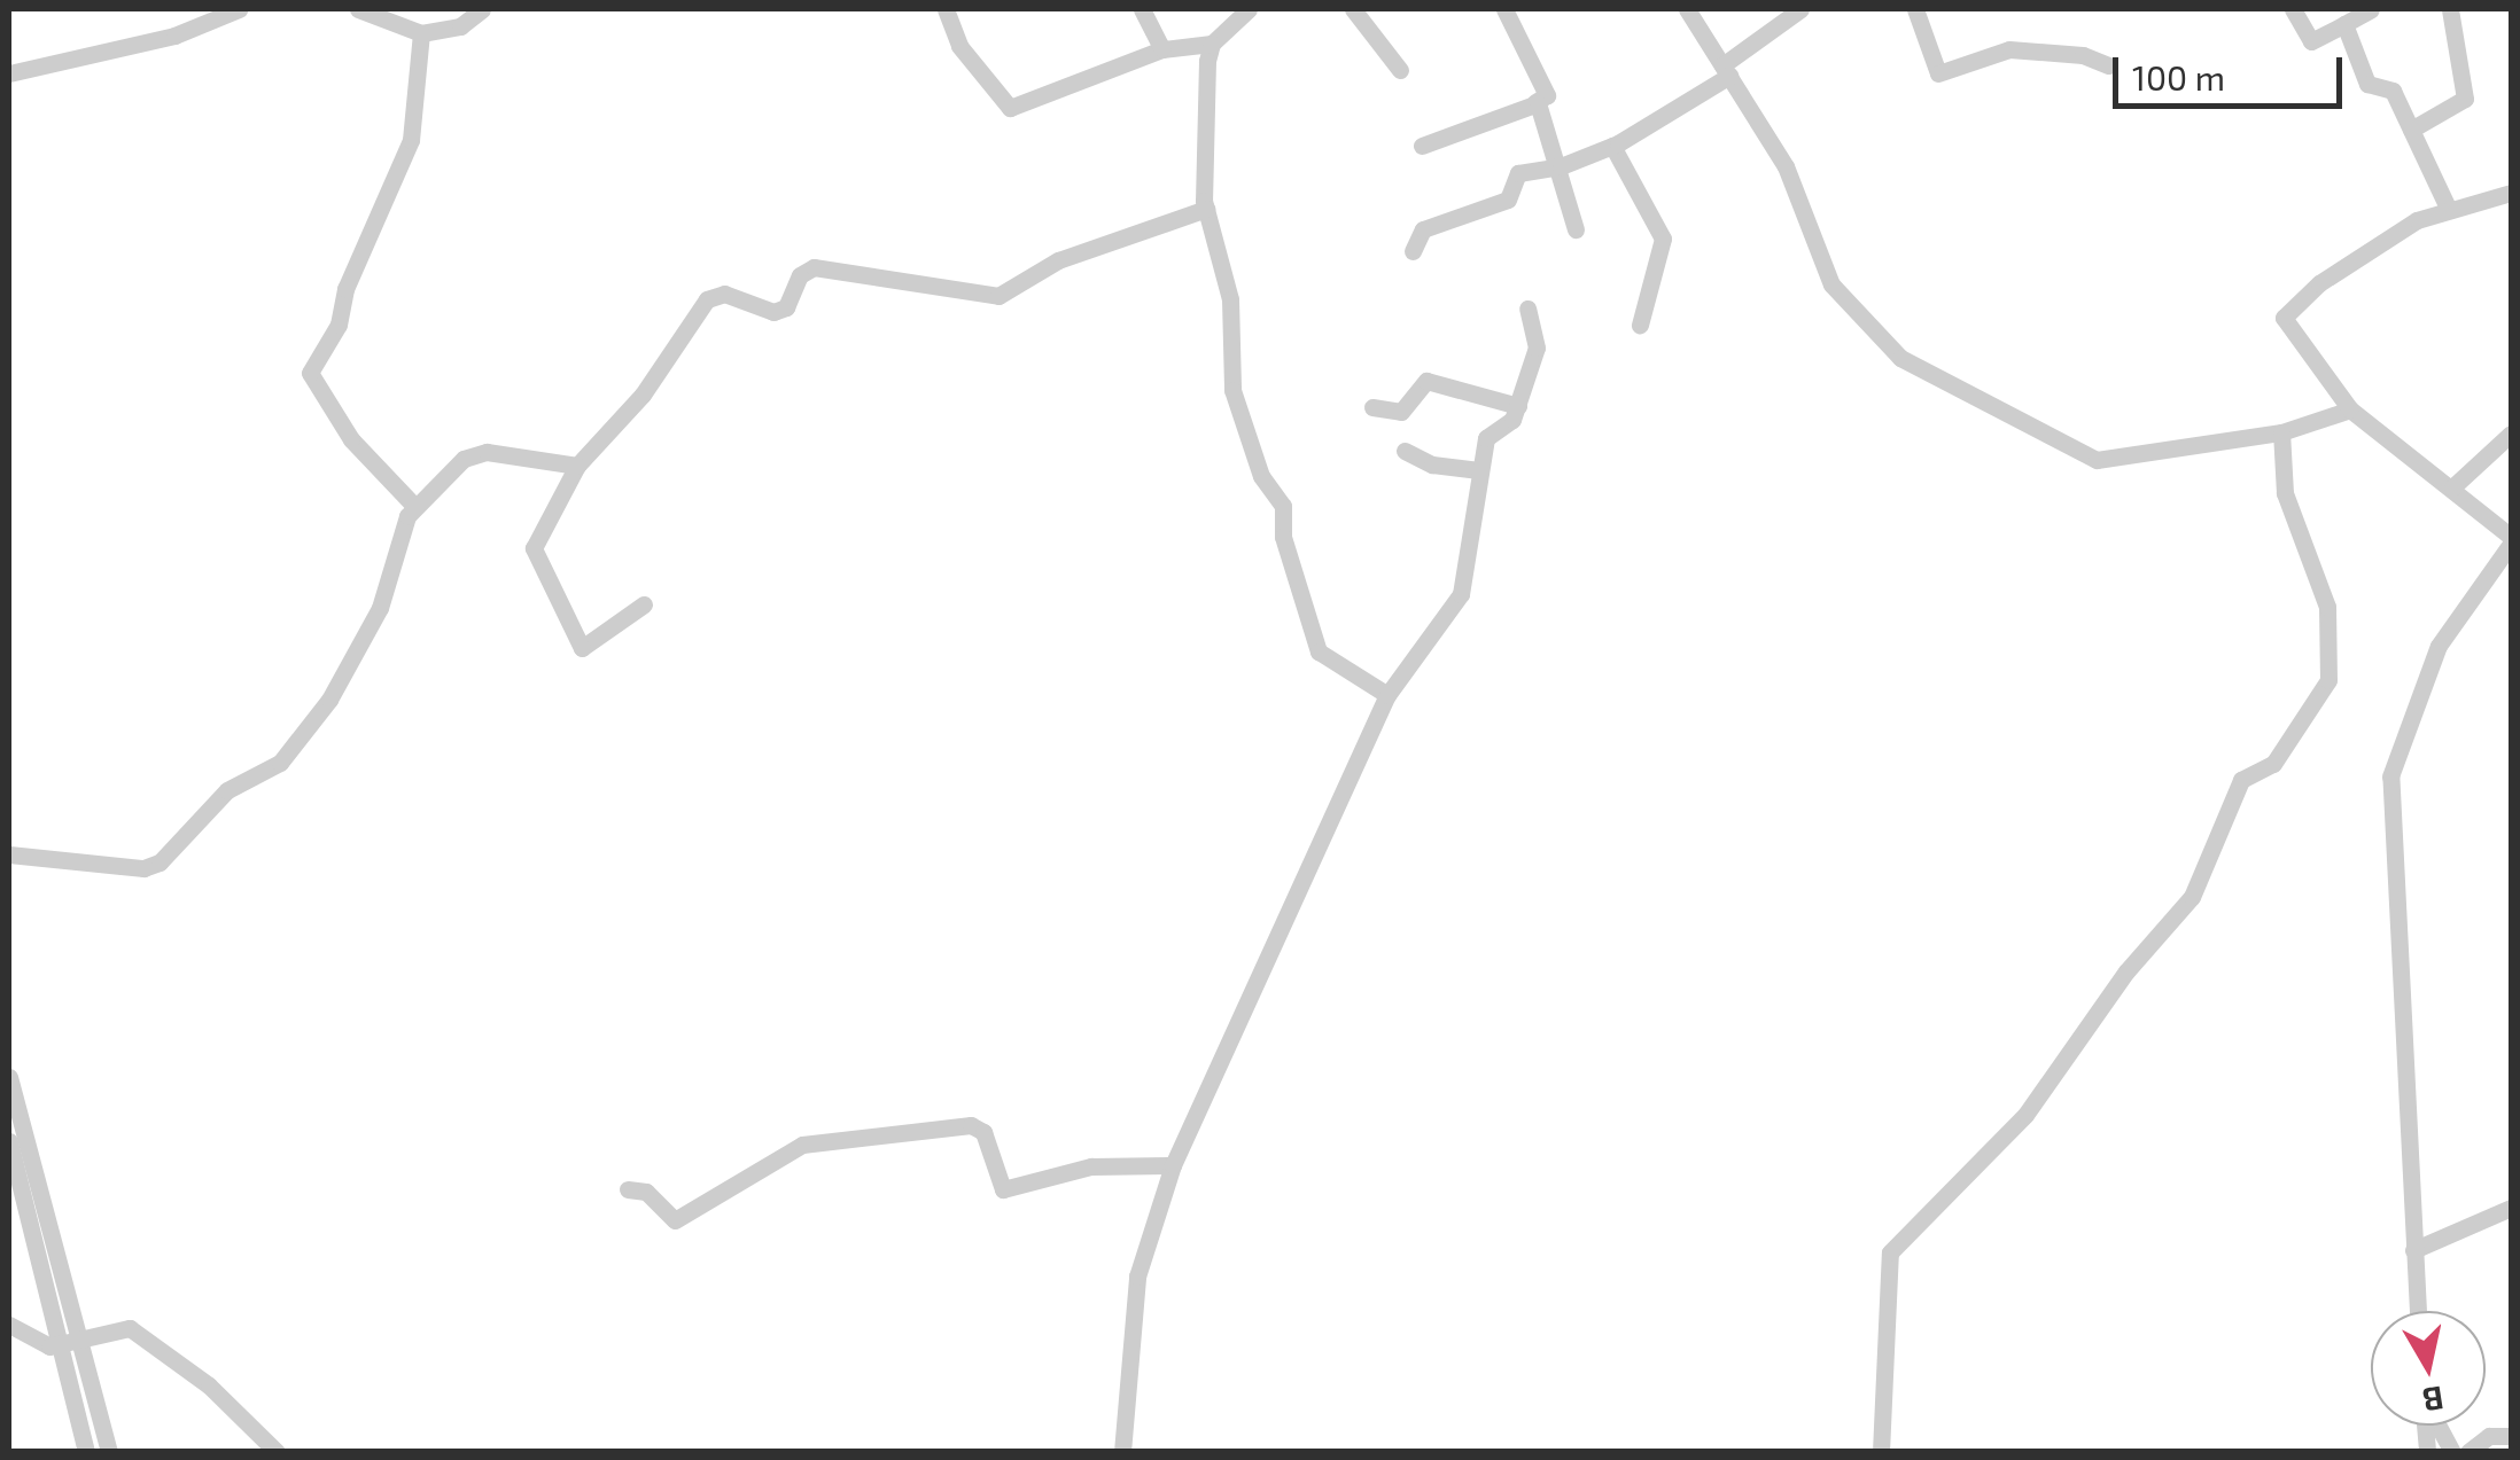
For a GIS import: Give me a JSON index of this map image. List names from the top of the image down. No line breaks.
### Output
{"scale_bar":"100 m","north":"bottom"}
